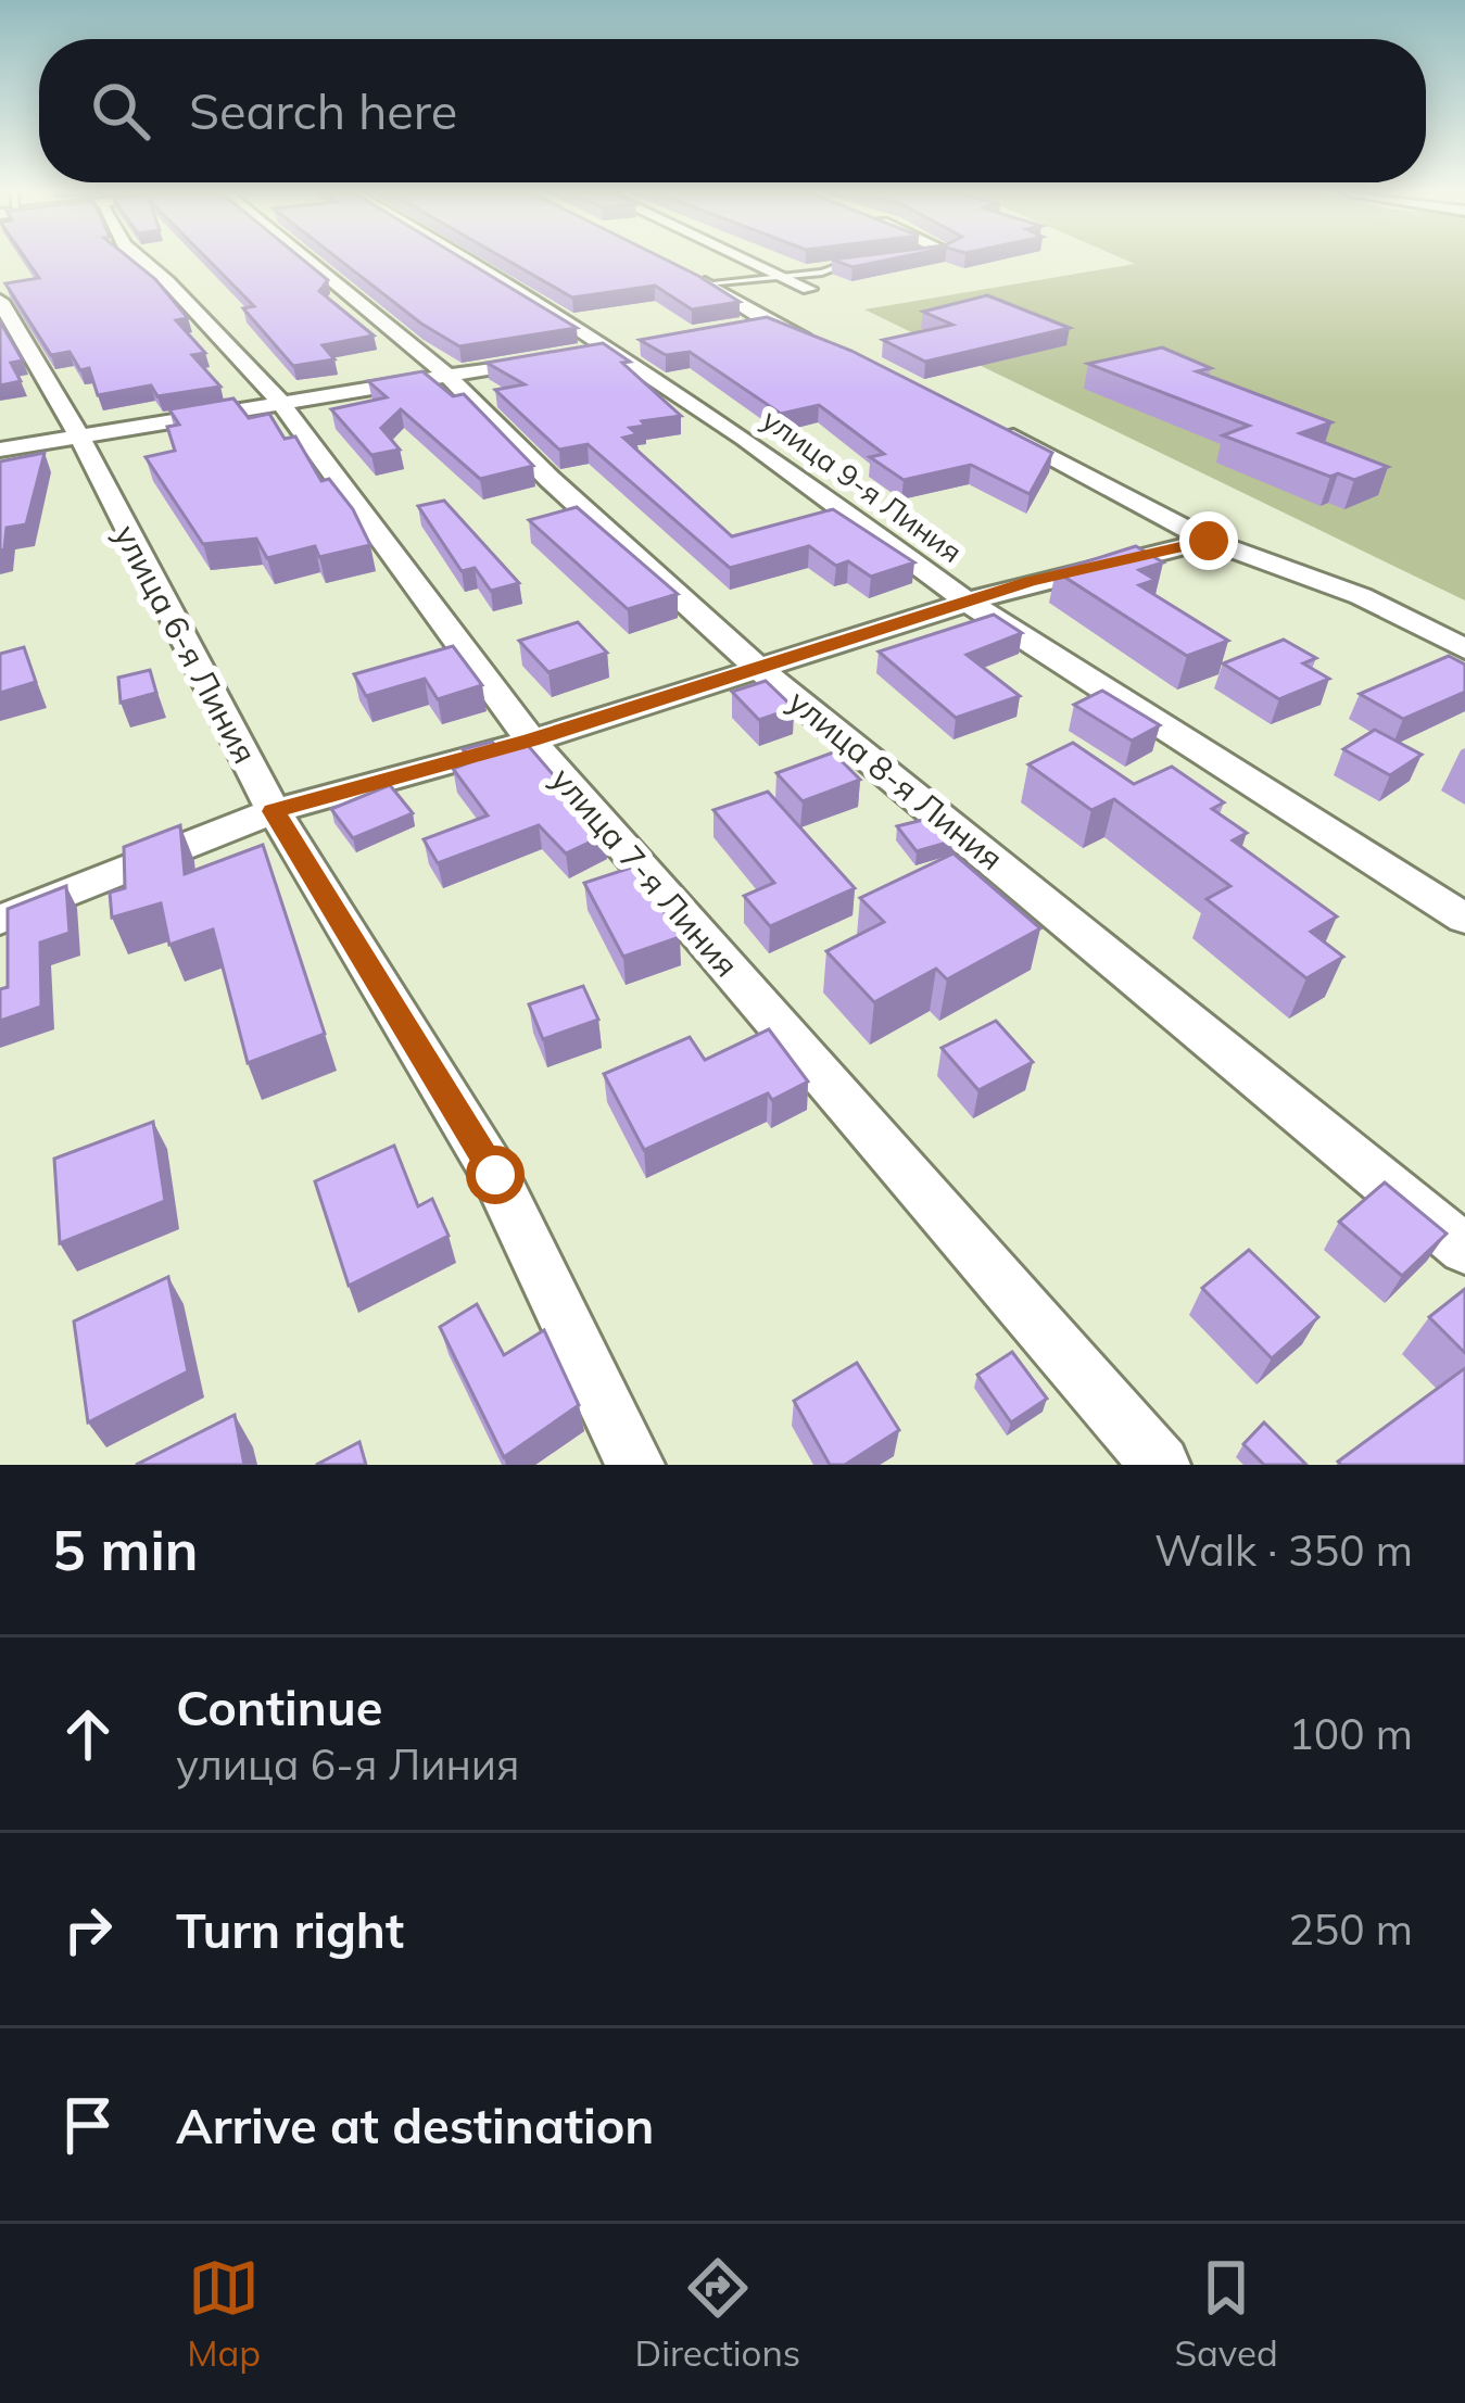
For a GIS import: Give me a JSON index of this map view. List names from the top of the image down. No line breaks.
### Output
{"streets":{"street":["улица 9-я Линия","улица 6-я Линия","улица 8-я Линия","улица 7-я Линия"]},"page":{"search":"Search here","heading":["5 min","Walk · 350 m"],"list":[["Continue","улица 6-я Линия","100 m"],["Turn right","250 m"],"Arrive at destination"],"nav":["Map","Directions","Saved"]}}
